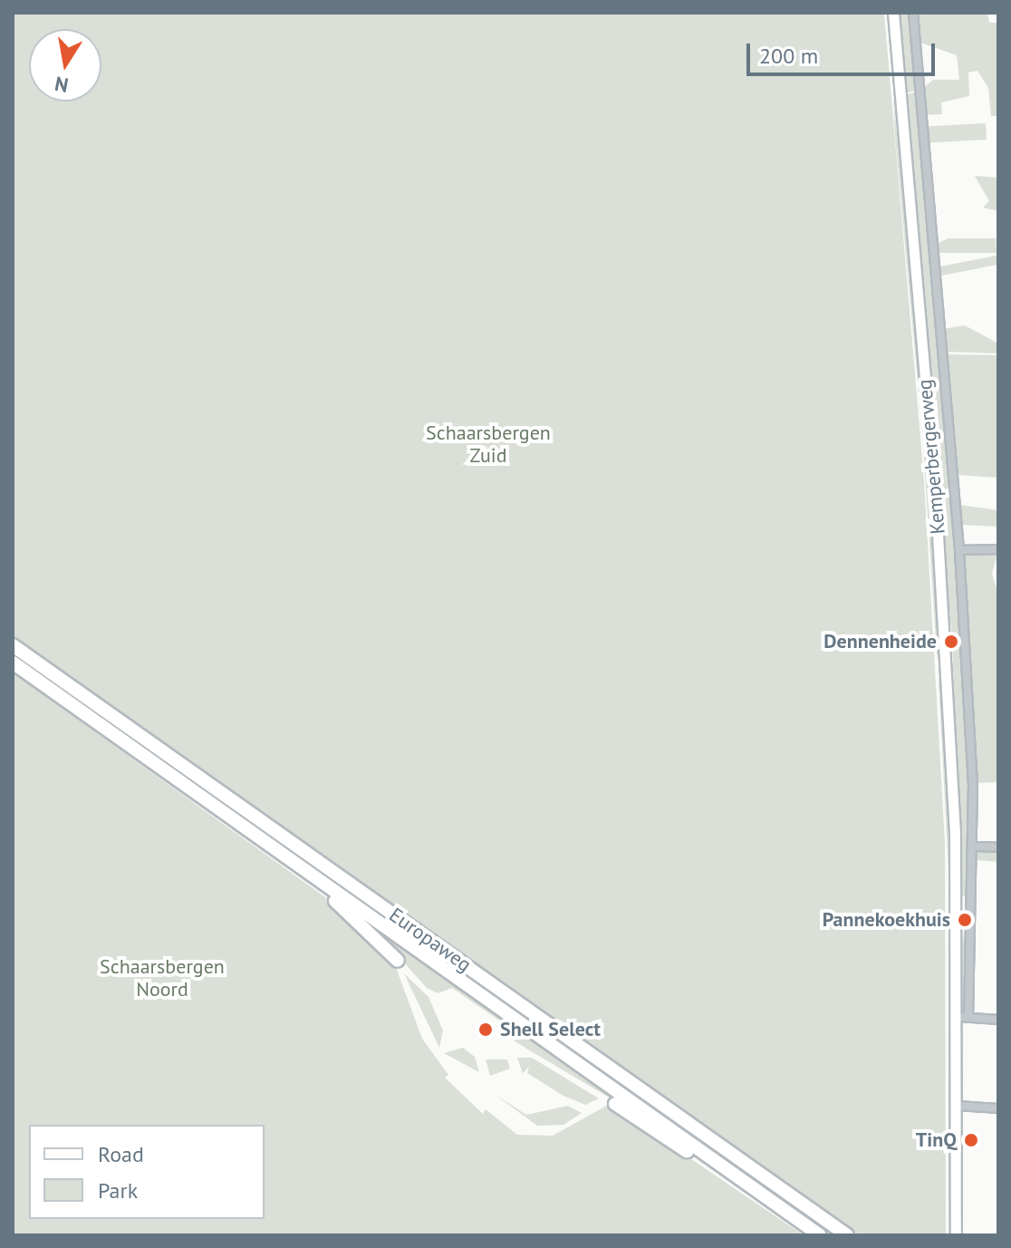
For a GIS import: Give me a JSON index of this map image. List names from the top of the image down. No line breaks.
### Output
{"streets":{"highway":["Europaweg"],"main road":["Kemperbergerweg"]},"parks":["Schaarsbergen Zuid","Schaarsbergen Noord"],"places":["Dennenheide","Pannekoekhuis","Shell Select","TinQ"],"legend":["Road","Park"],"scale_bar":"200 m","north":"bottom"}
